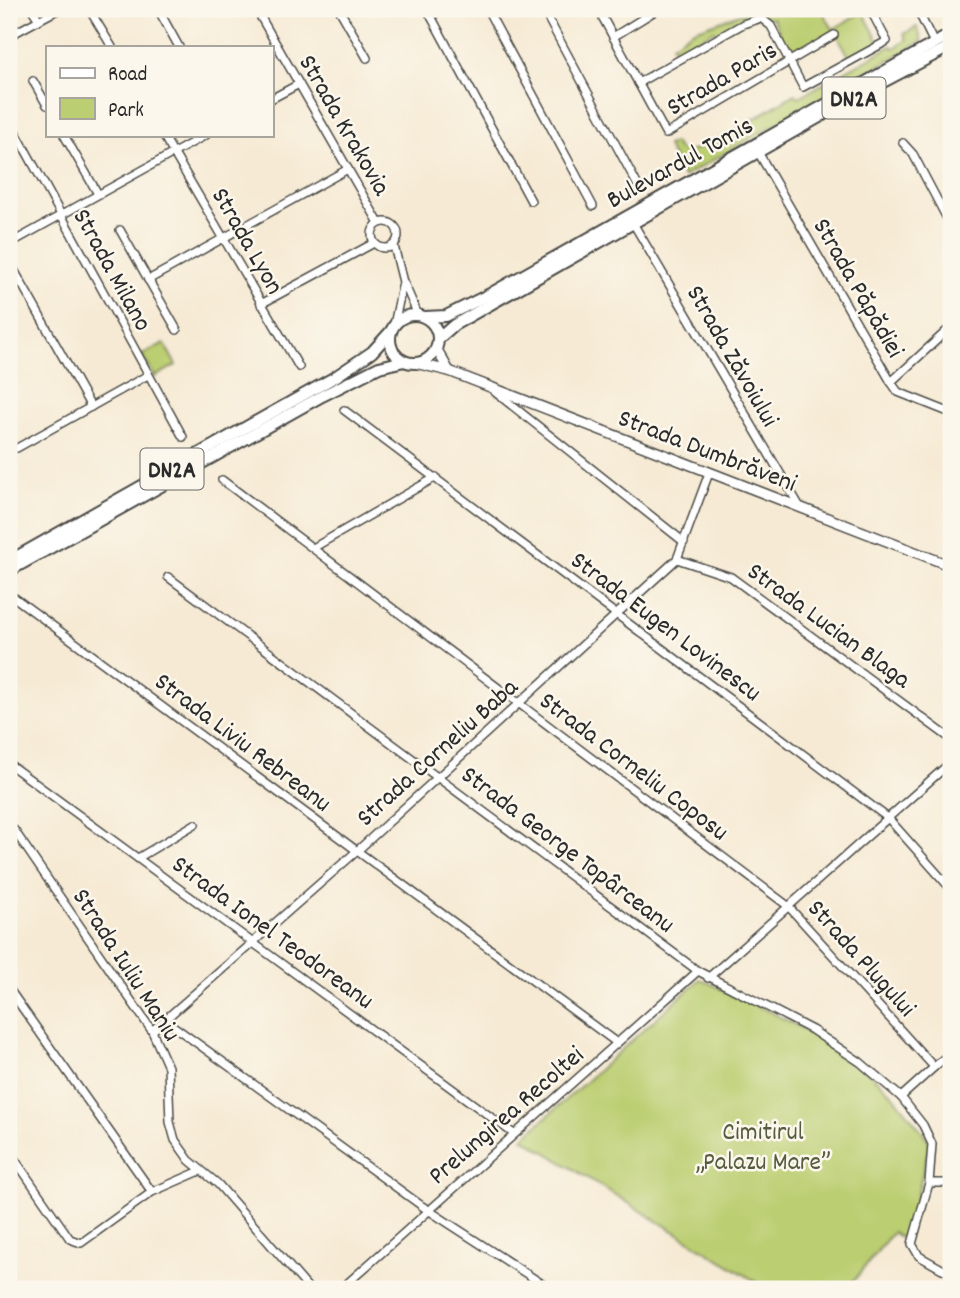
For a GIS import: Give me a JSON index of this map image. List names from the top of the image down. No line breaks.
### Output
{"streets":{"main road":["DN2A","Bulevardul Tomis"],"street":["Strada Paris","Strada Krakovia","Strada Lyon","Strada Milano","Strada Păpădiei","Strada Zăvoiului","Strada Dumbrăveni","Strada Lucian Blaga","Strada Eugen Lovinescu","Strada Liviu Rebreanu","Strada Corneliu Baba","Strada Corneliu Coposu","Strada George Topârceanu","Strada Ionel Teodoreanu","Strada Plugului","Strada Iuliu Maniu","Prelungirea Recoltei"]},"crossings":[["DN2A","Bulevardul Tomis"],["DN2A","Strada Dumbrăveni"],["Bulevardul Tomis","Strada Păpădiei"],["Bulevardul Tomis","Strada Zăvoiului"],["Bulevardul Tomis","Strada Dumbrăveni"],["Strada Zăvoiului","Strada Dumbrăveni"],["Strada Dumbrăveni","Strada Corneliu Baba"],["Strada Lucian Blaga","Strada Corneliu Baba"],["Strada Eugen Lovinescu","Strada Corneliu Baba"],["Strada Liviu Rebreanu","Strada Corneliu Baba"],["Strada Liviu Rebreanu","Prelungirea Recoltei"],["Strada Corneliu Baba","Strada Corneliu Coposu"],["Strada Corneliu Baba","Strada George Topârceanu"],["Strada Corneliu Baba","Strada Ionel Teodoreanu"],["Strada Corneliu Baba","Strada Iuliu Maniu"],["Strada Corneliu Coposu","Strada Plugului"],["Strada George Topârceanu","Prelungirea Recoltei"],["Strada Ionel Teodoreanu","Prelungirea Recoltei"]],"parks":["Cimitirul „Palazu Mare”"],"legend":["Road","Park"]}
